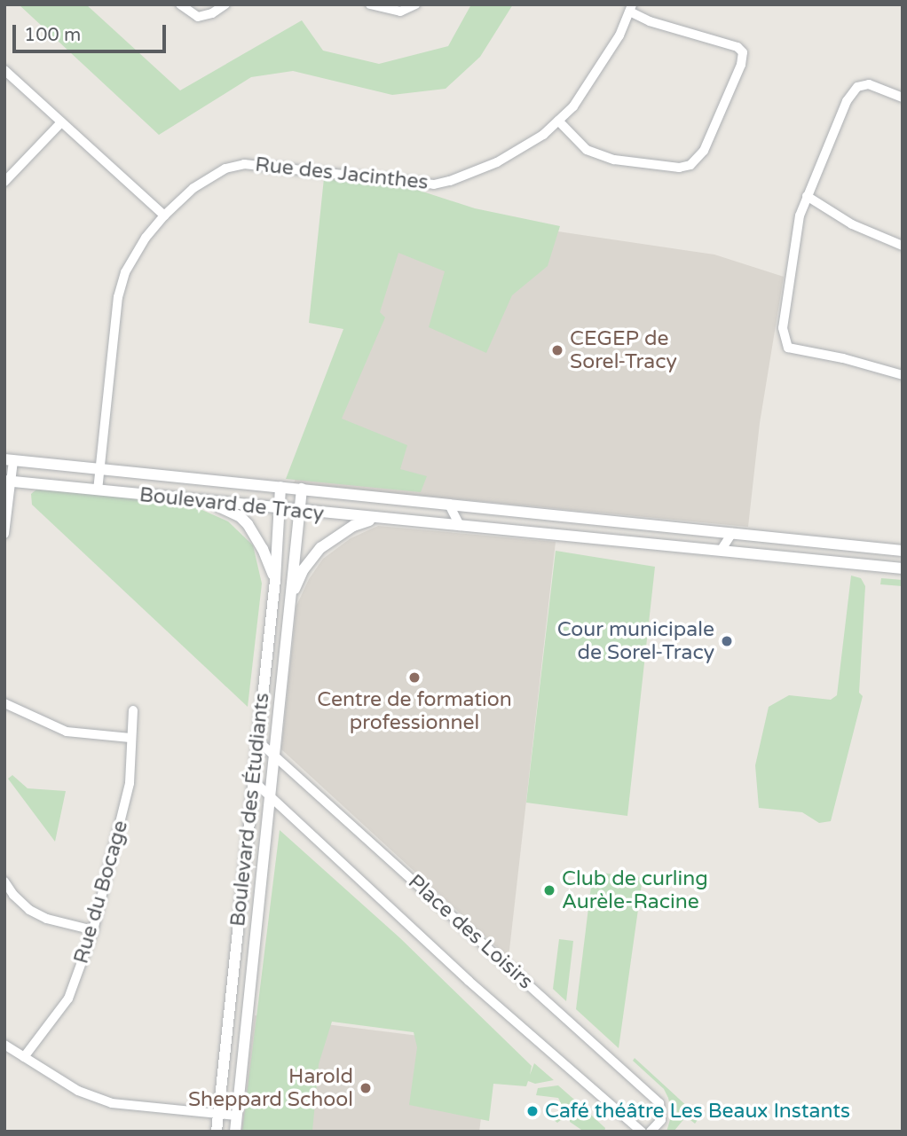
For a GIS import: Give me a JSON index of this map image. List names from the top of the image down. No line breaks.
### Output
{"streets":{"street":["Rue des Jacinthes","Boulevard de Tracy","Boulevard des Étudiants","Rue du Bocage","Place des Loisirs"]},"crossings":[["Rue des Jacinthes","Boulevard de Tracy"],["Boulevard de Tracy","Boulevard des Étudiants"],["Boulevard des Étudiants","Place des Loisirs"]],"places":["CEGEP de Sorel-Tracy","Cour municipale de Sorel-Tracy","Centre de formation professionnel","Club de curling Aurèle-Racine","Harold Sheppard School","Café théâtre Les Beaux Instants"],"scale_bar":"100 m"}
